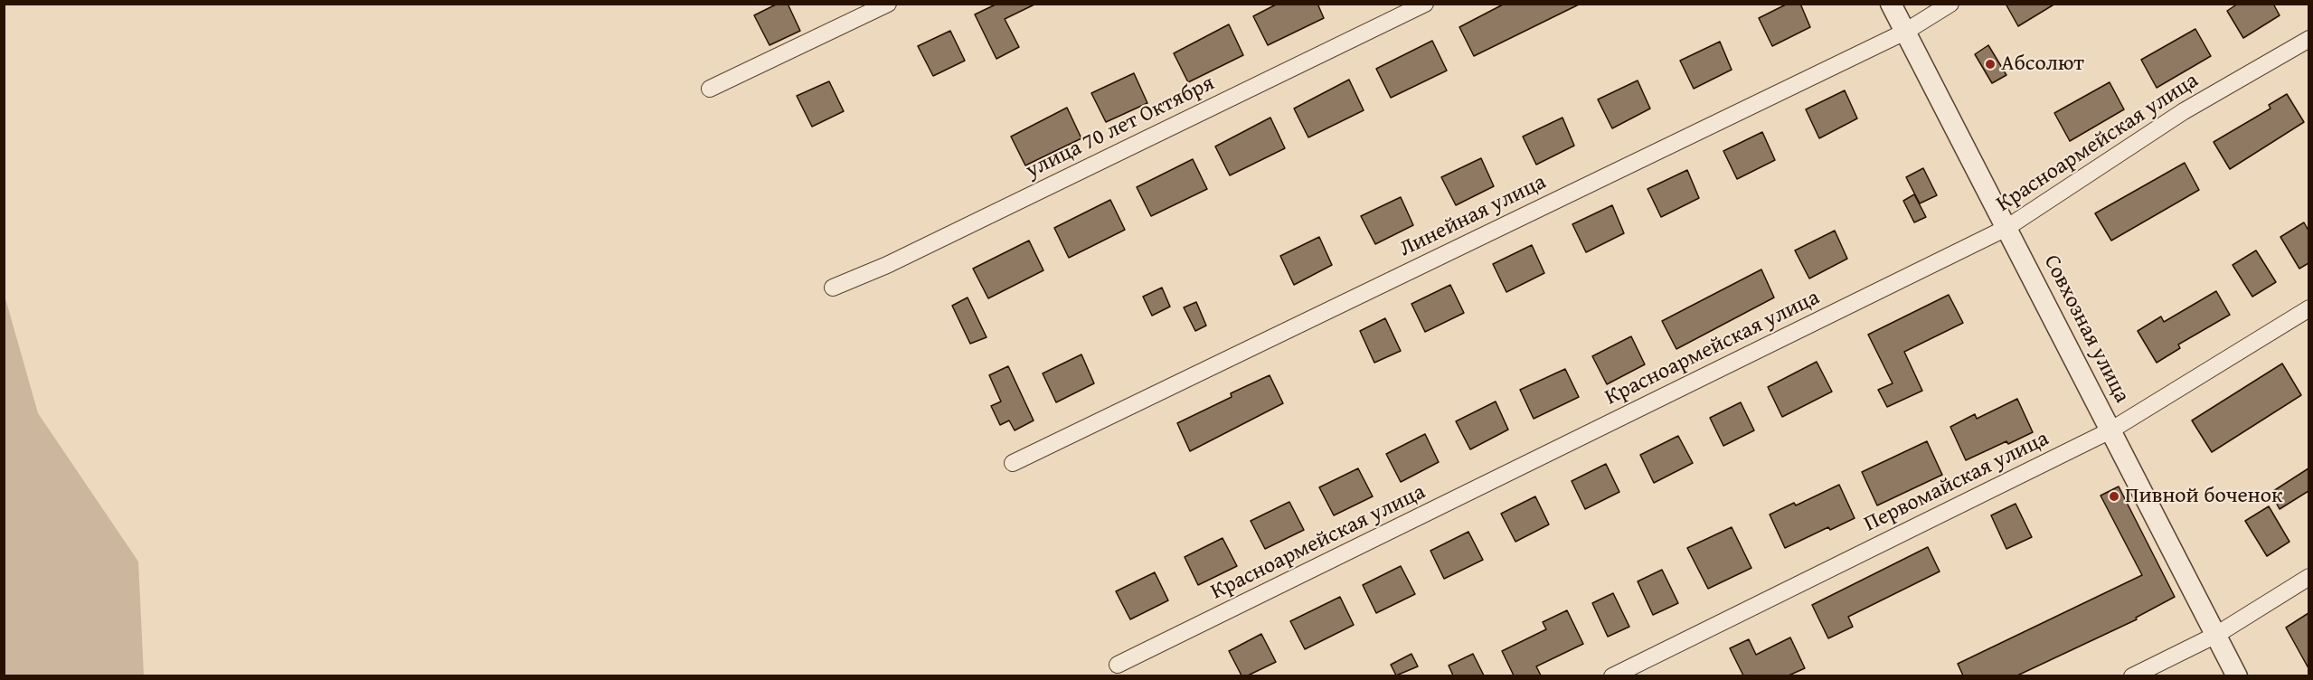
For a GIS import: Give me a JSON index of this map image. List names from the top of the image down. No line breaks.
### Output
{"streets":{"street":["улица 70 лет Октября","Красноармейская улица","Линейная улица","Совхозная улица","Первомайская улица"]},"crossings":[["Красноармейская улица","Совхозная улица"],["Линейная улица","Совхозная улица"],["Совхозная улица","Первомайская улица"]],"places":["Абсолют","Пивной боченок"]}
